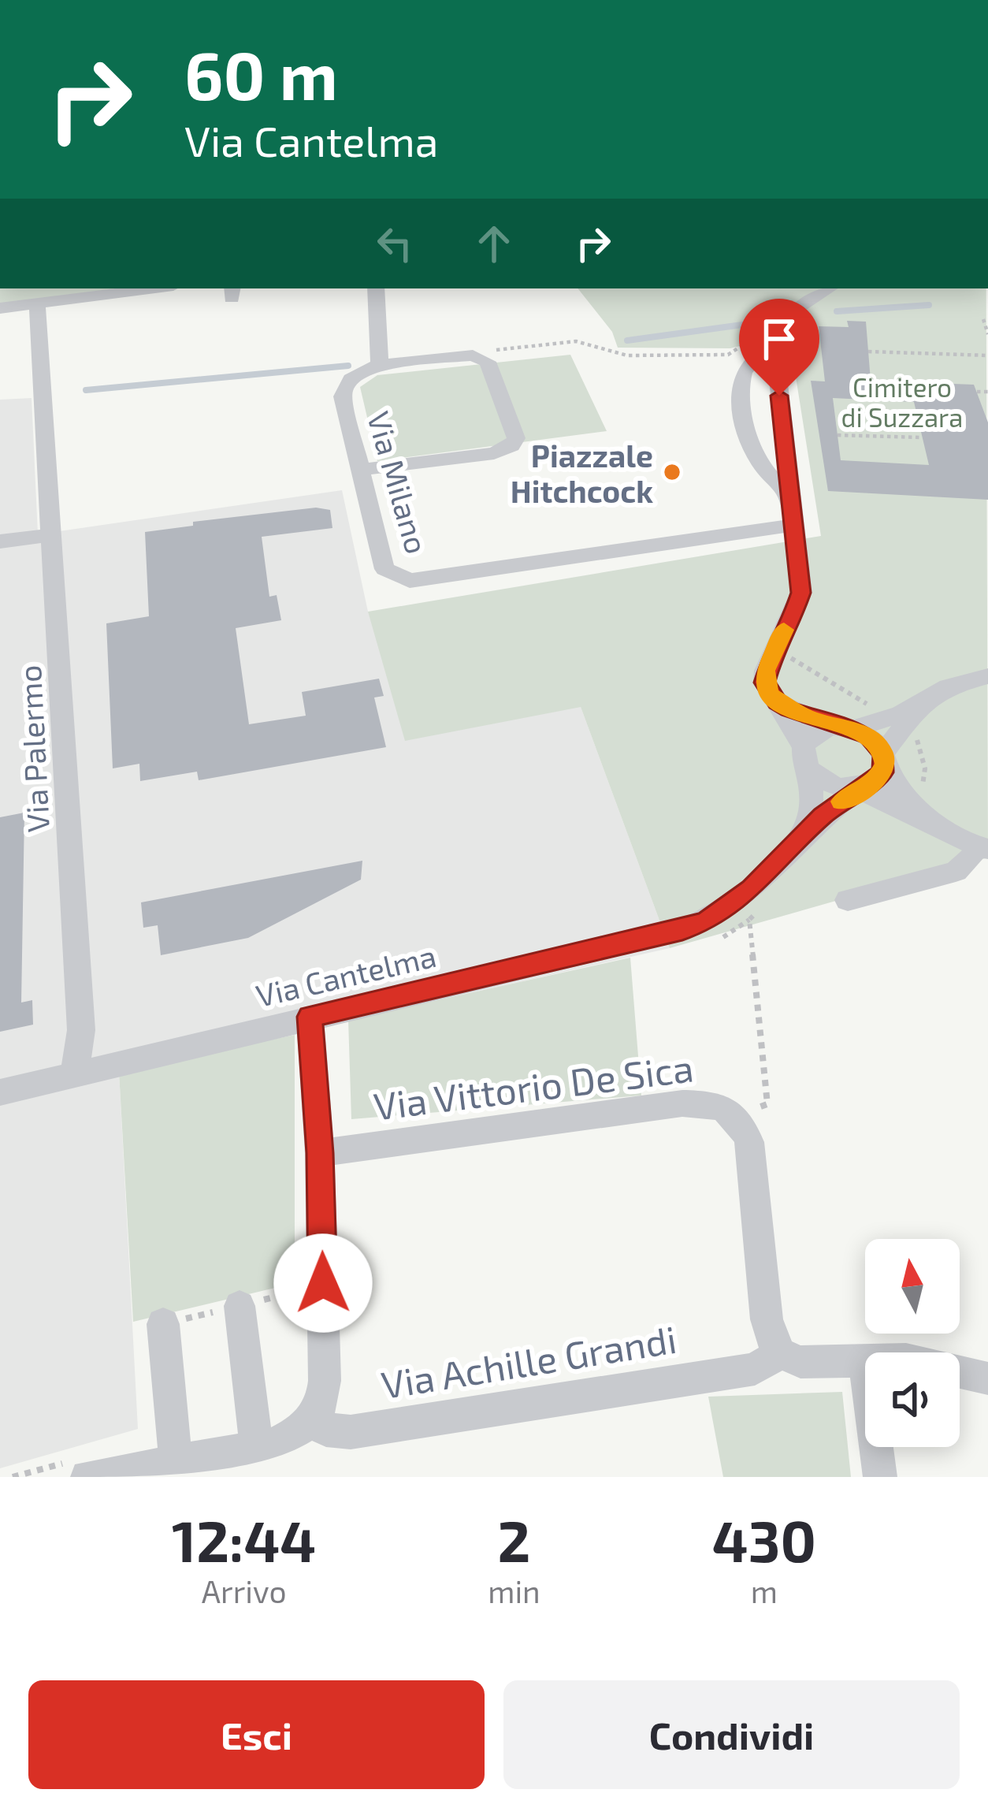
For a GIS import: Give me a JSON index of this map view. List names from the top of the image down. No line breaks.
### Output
{"streets":{"street":["Via Milano","Via Palermo","Via Cantelma","Via Vittorio De Sica","Via Achille Grandi"]},"crossings":[["Via Palermo","Via Cantelma"],["Via Vittorio De Sica","Via Achille Grandi"]],"parks":["Cimitero di Suzzara"],"places":["Piazzale Hitchcock"],"north":"top","page":{"turn":["60 m","Via Cantelma"],"eta":["12:44","Arrivo","2","min","430","m"],"buttons":["Esci","Condividi"]}}
